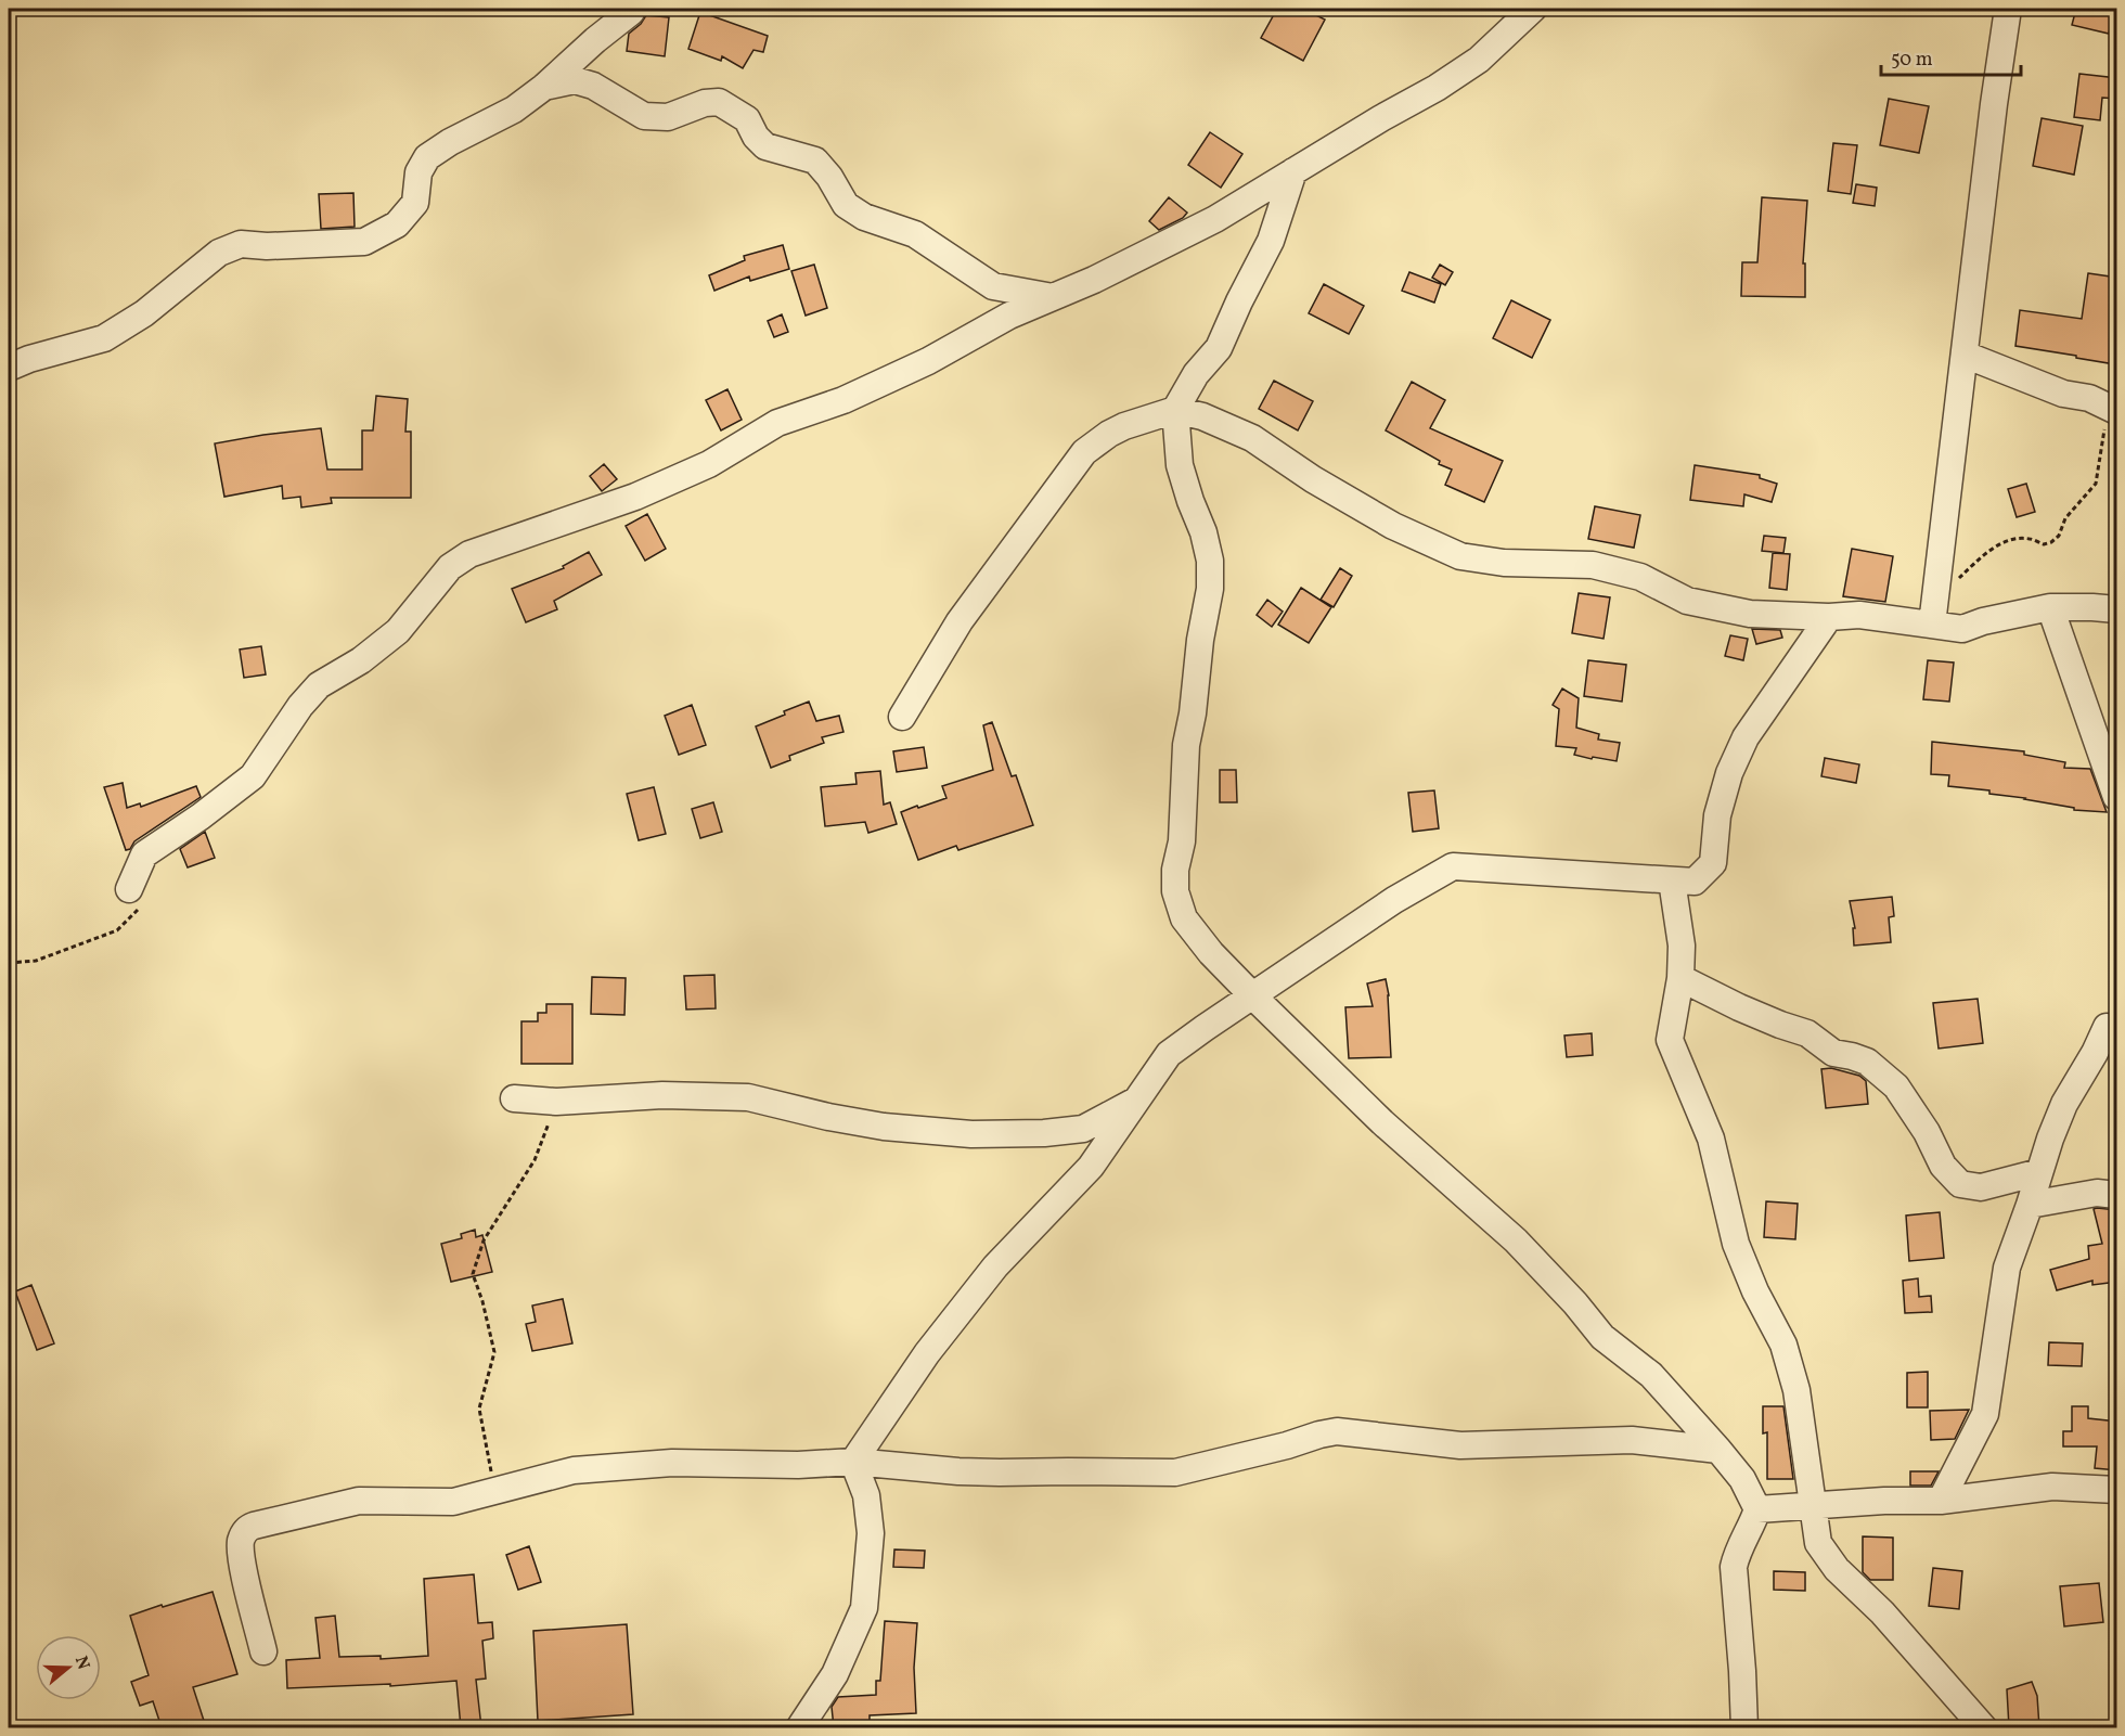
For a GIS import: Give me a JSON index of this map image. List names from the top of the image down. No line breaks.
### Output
{"scale_bar":"50 m","north":"right"}
